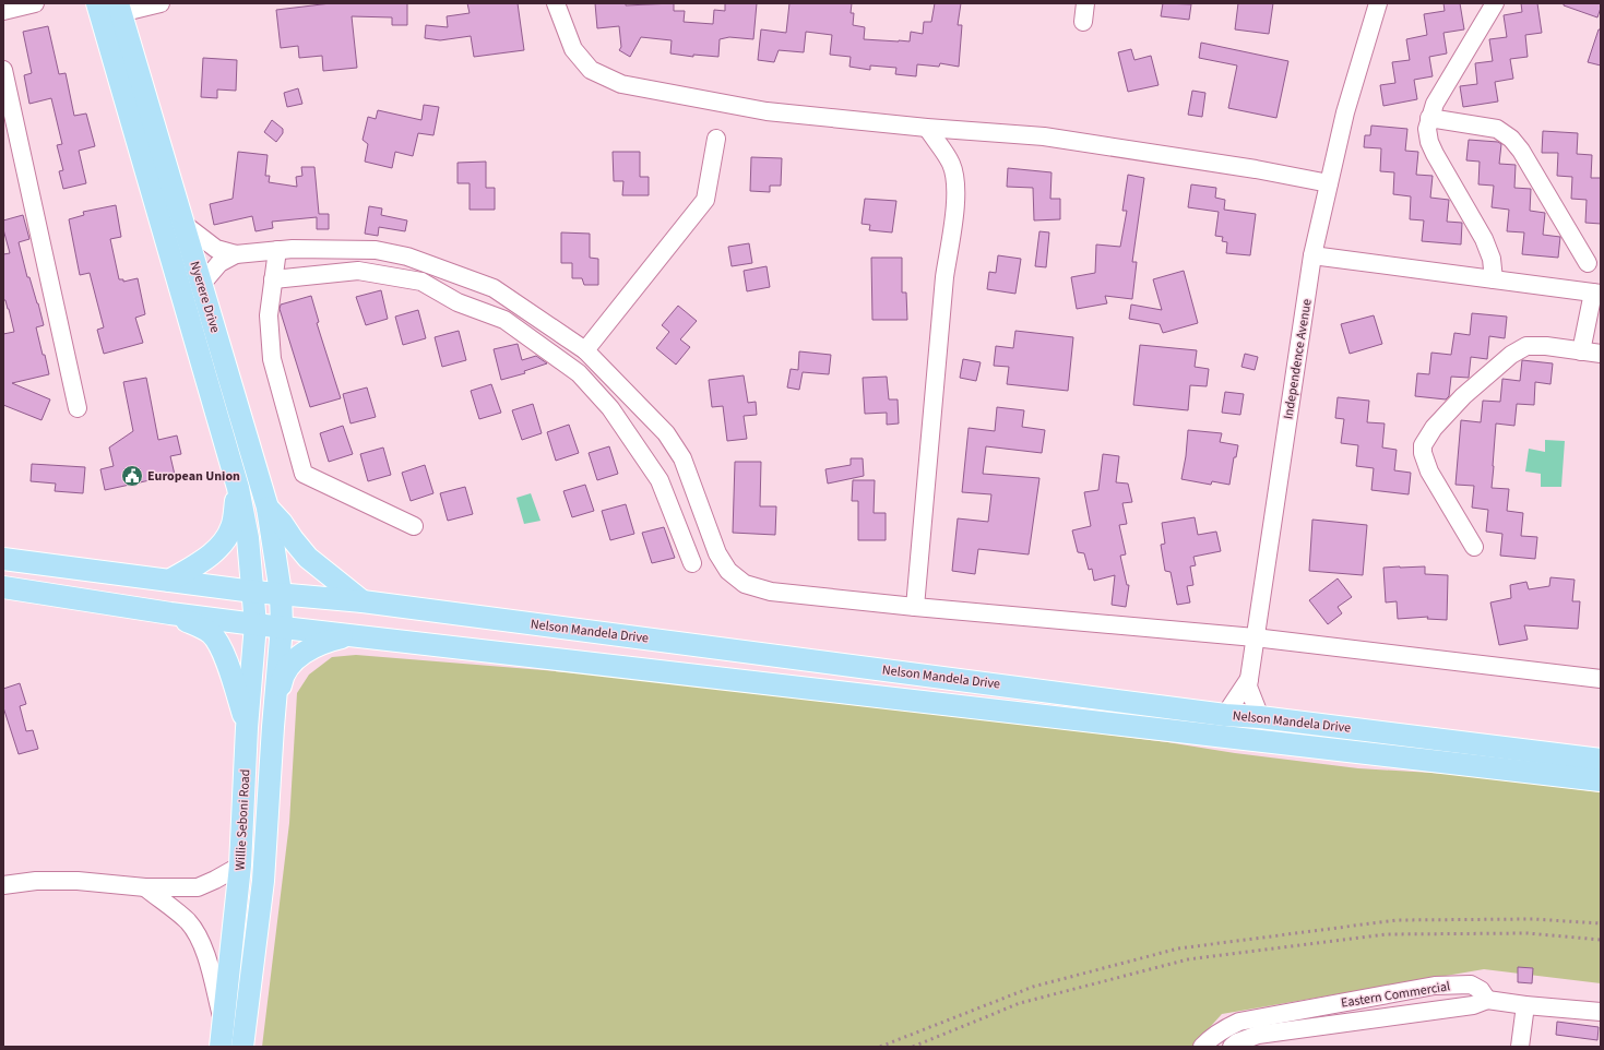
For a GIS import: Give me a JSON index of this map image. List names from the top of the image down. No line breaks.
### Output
{"streets":{"main road":["Nyerere Drive","Nelson Mandela Drive","Willie Seboni Road"],"street":["Independence Avenue","Eastern Commercial"]},"crossings":[["Nyerere Drive","Nelson Mandela Drive"],["Nyerere Drive","Willie Seboni Road"],["Independence Avenue","Nelson Mandela Drive"],["Nelson Mandela Drive","Willie Seboni Road"]],"places":{"public building":["European Union"]}}
